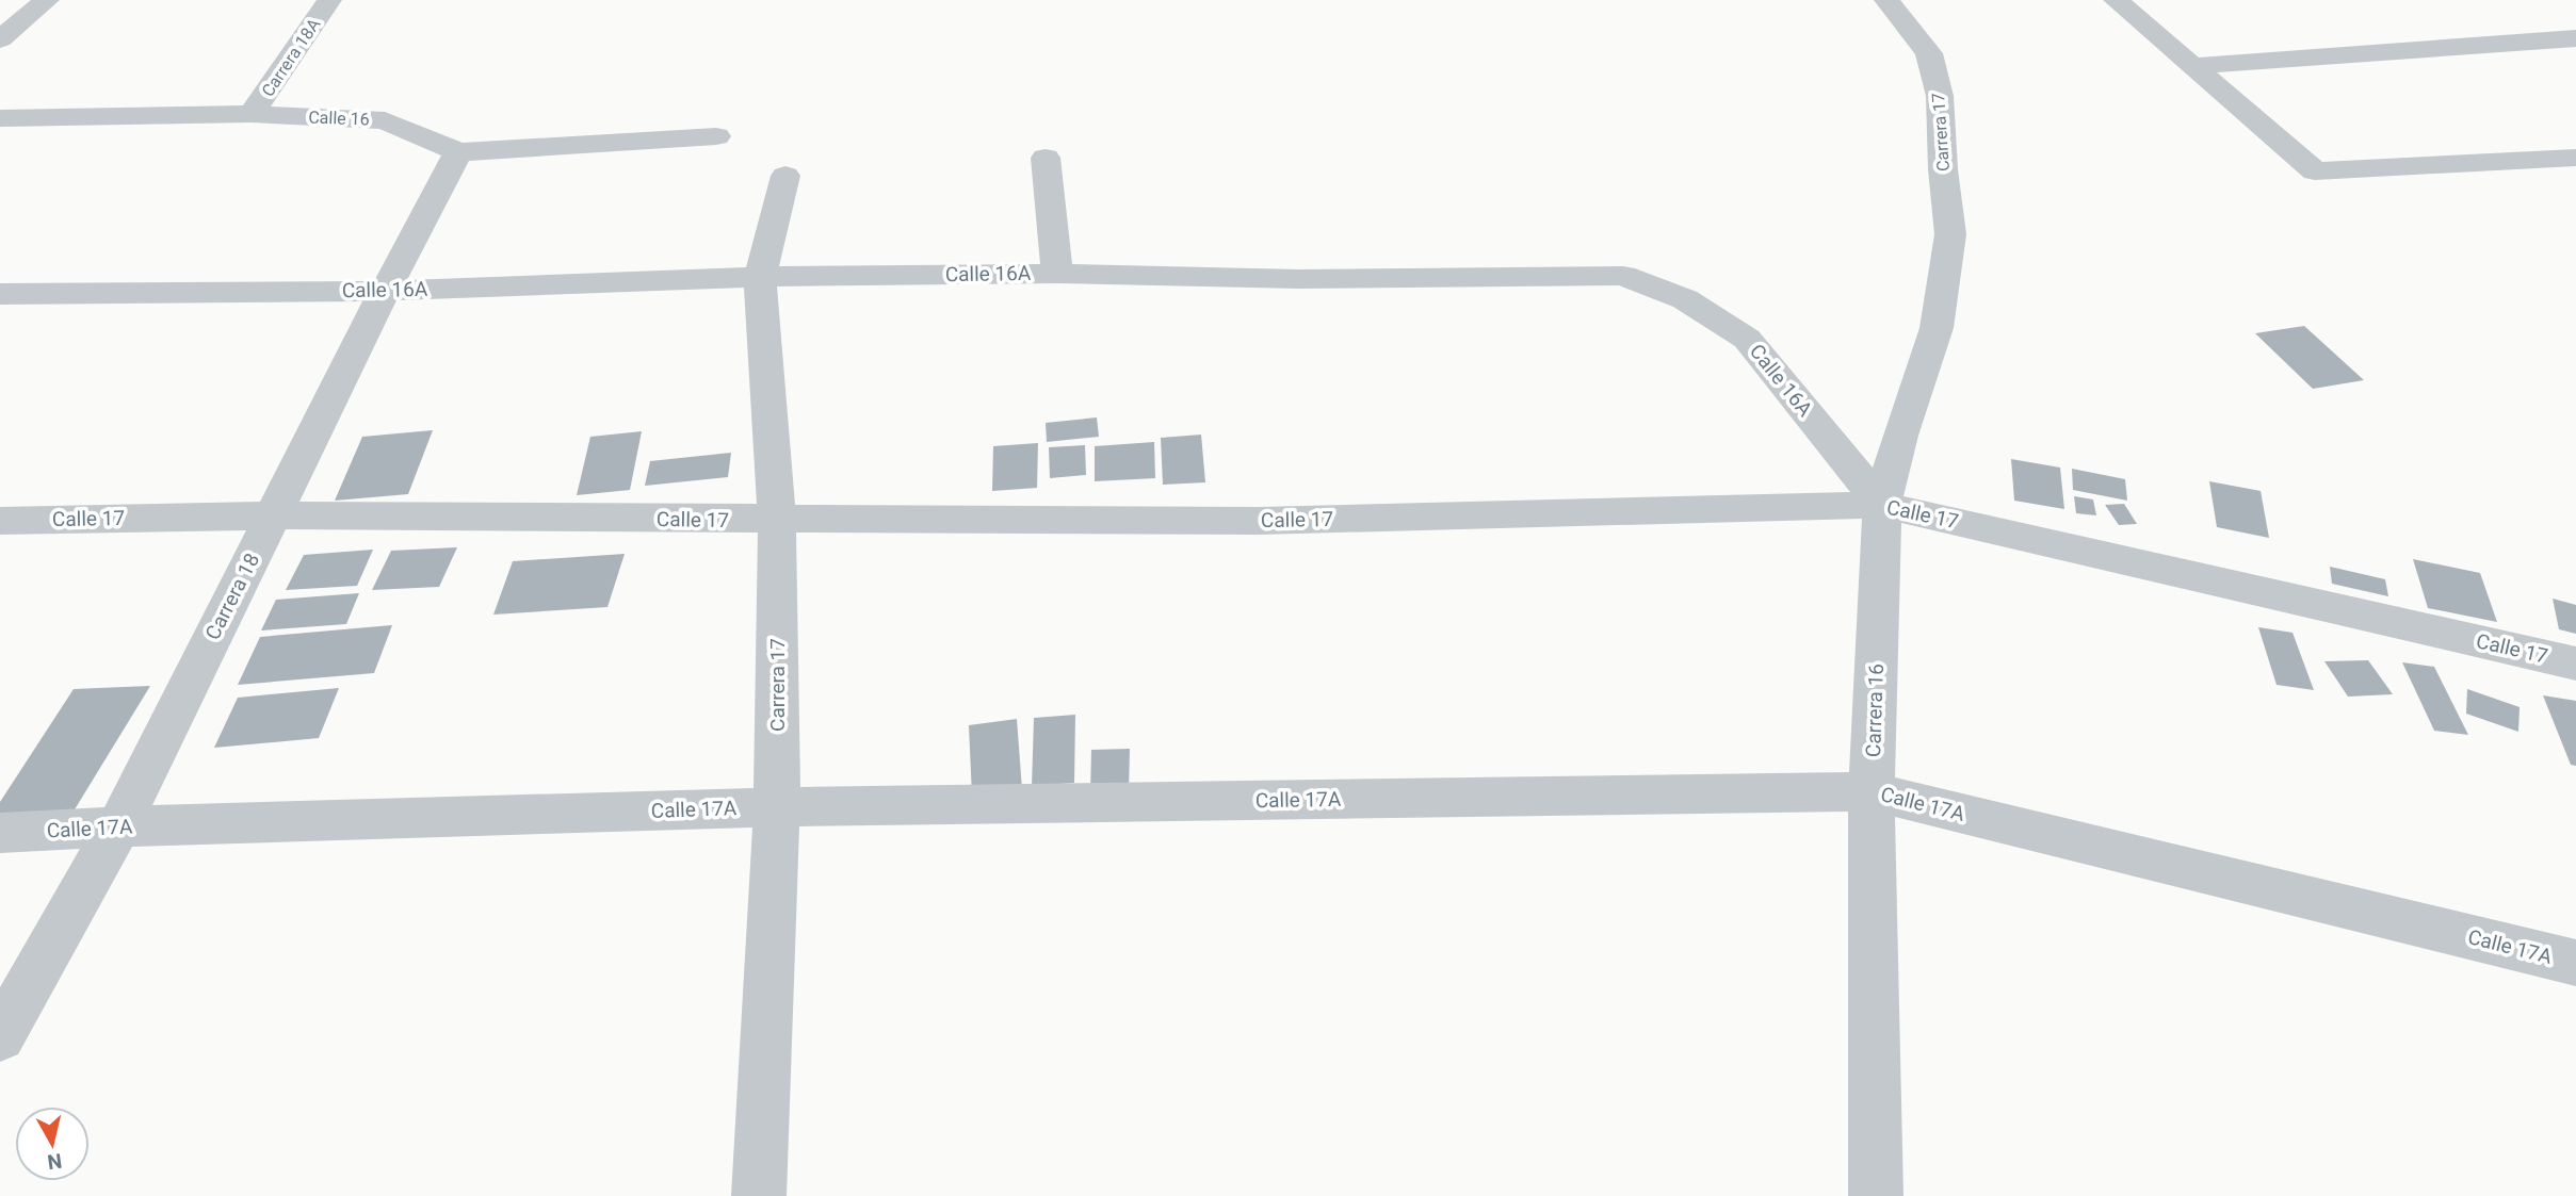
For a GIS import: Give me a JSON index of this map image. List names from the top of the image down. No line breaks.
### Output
{"streets":{"street":["Carrera 18A","Calle 16","Carrera 17","Calle 16A","Calle 17","Carrera 18","Carrera 16","Calle 17A"]},"crossings":[["Carrera 18A","Calle 16"],["Calle 16","Carrera 18"],["Carrera 17","Calle 16A"],["Carrera 17","Calle 17"],["Carrera 17","Carrera 16"],["Carrera 17","Calle 17A"],["Calle 16A","Calle 17"],["Calle 16A","Carrera 18"],["Calle 16A","Carrera 16"],["Calle 17","Carrera 18"],["Calle 17","Carrera 16"],["Carrera 18","Calle 17A"],["Carrera 16","Calle 17A"]],"north":"bottom"}
